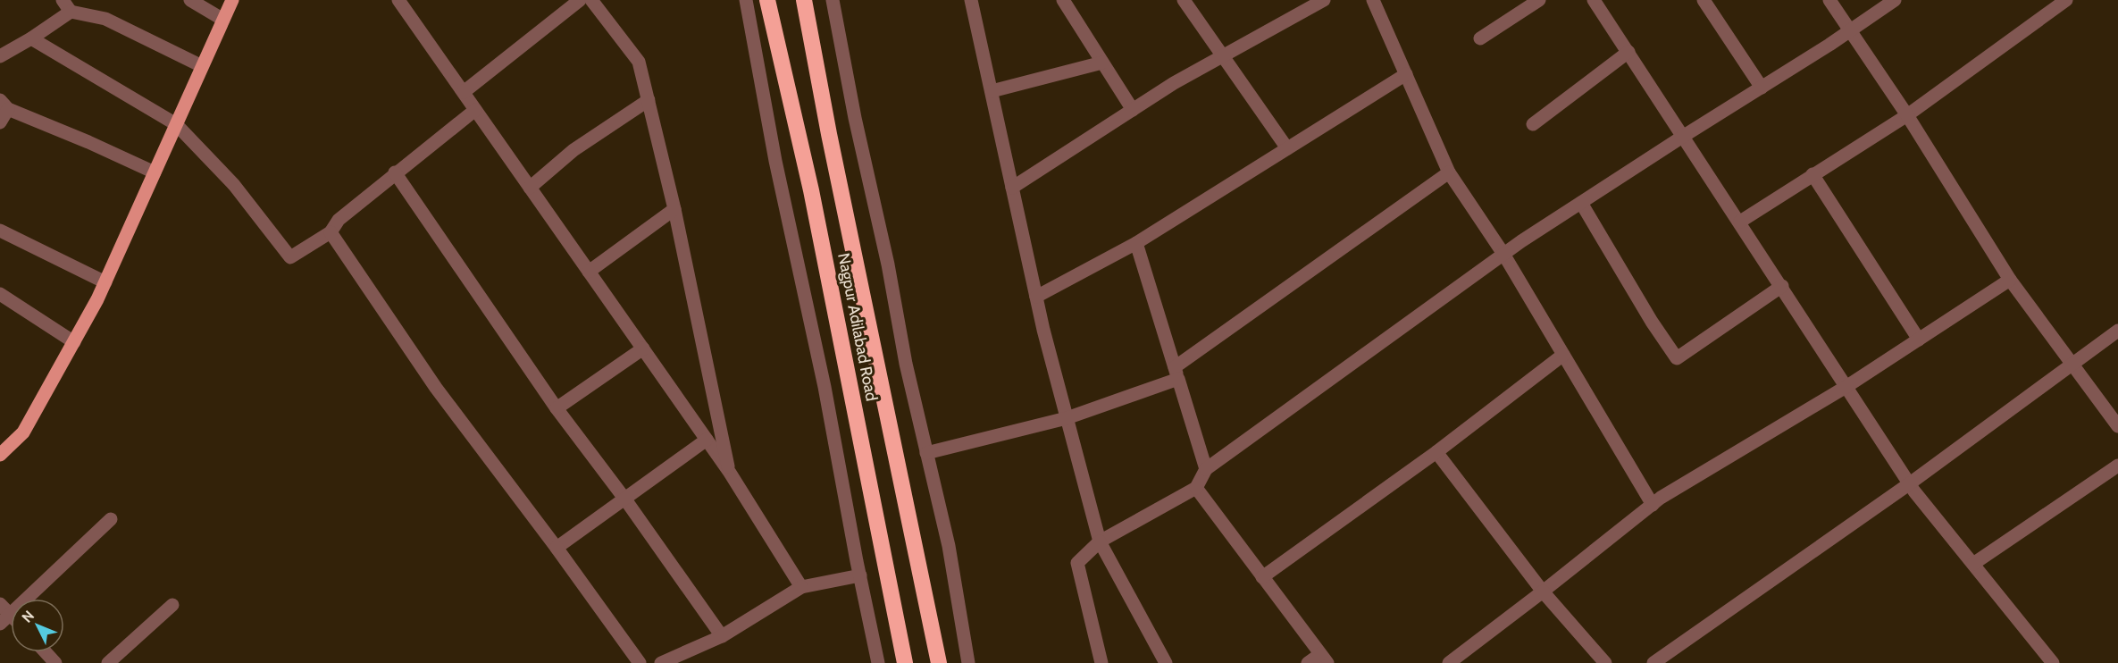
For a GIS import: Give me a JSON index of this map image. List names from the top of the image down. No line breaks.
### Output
{"streets":{"highway":["Nagpur Adilabad Road"]},"north":"top left"}
